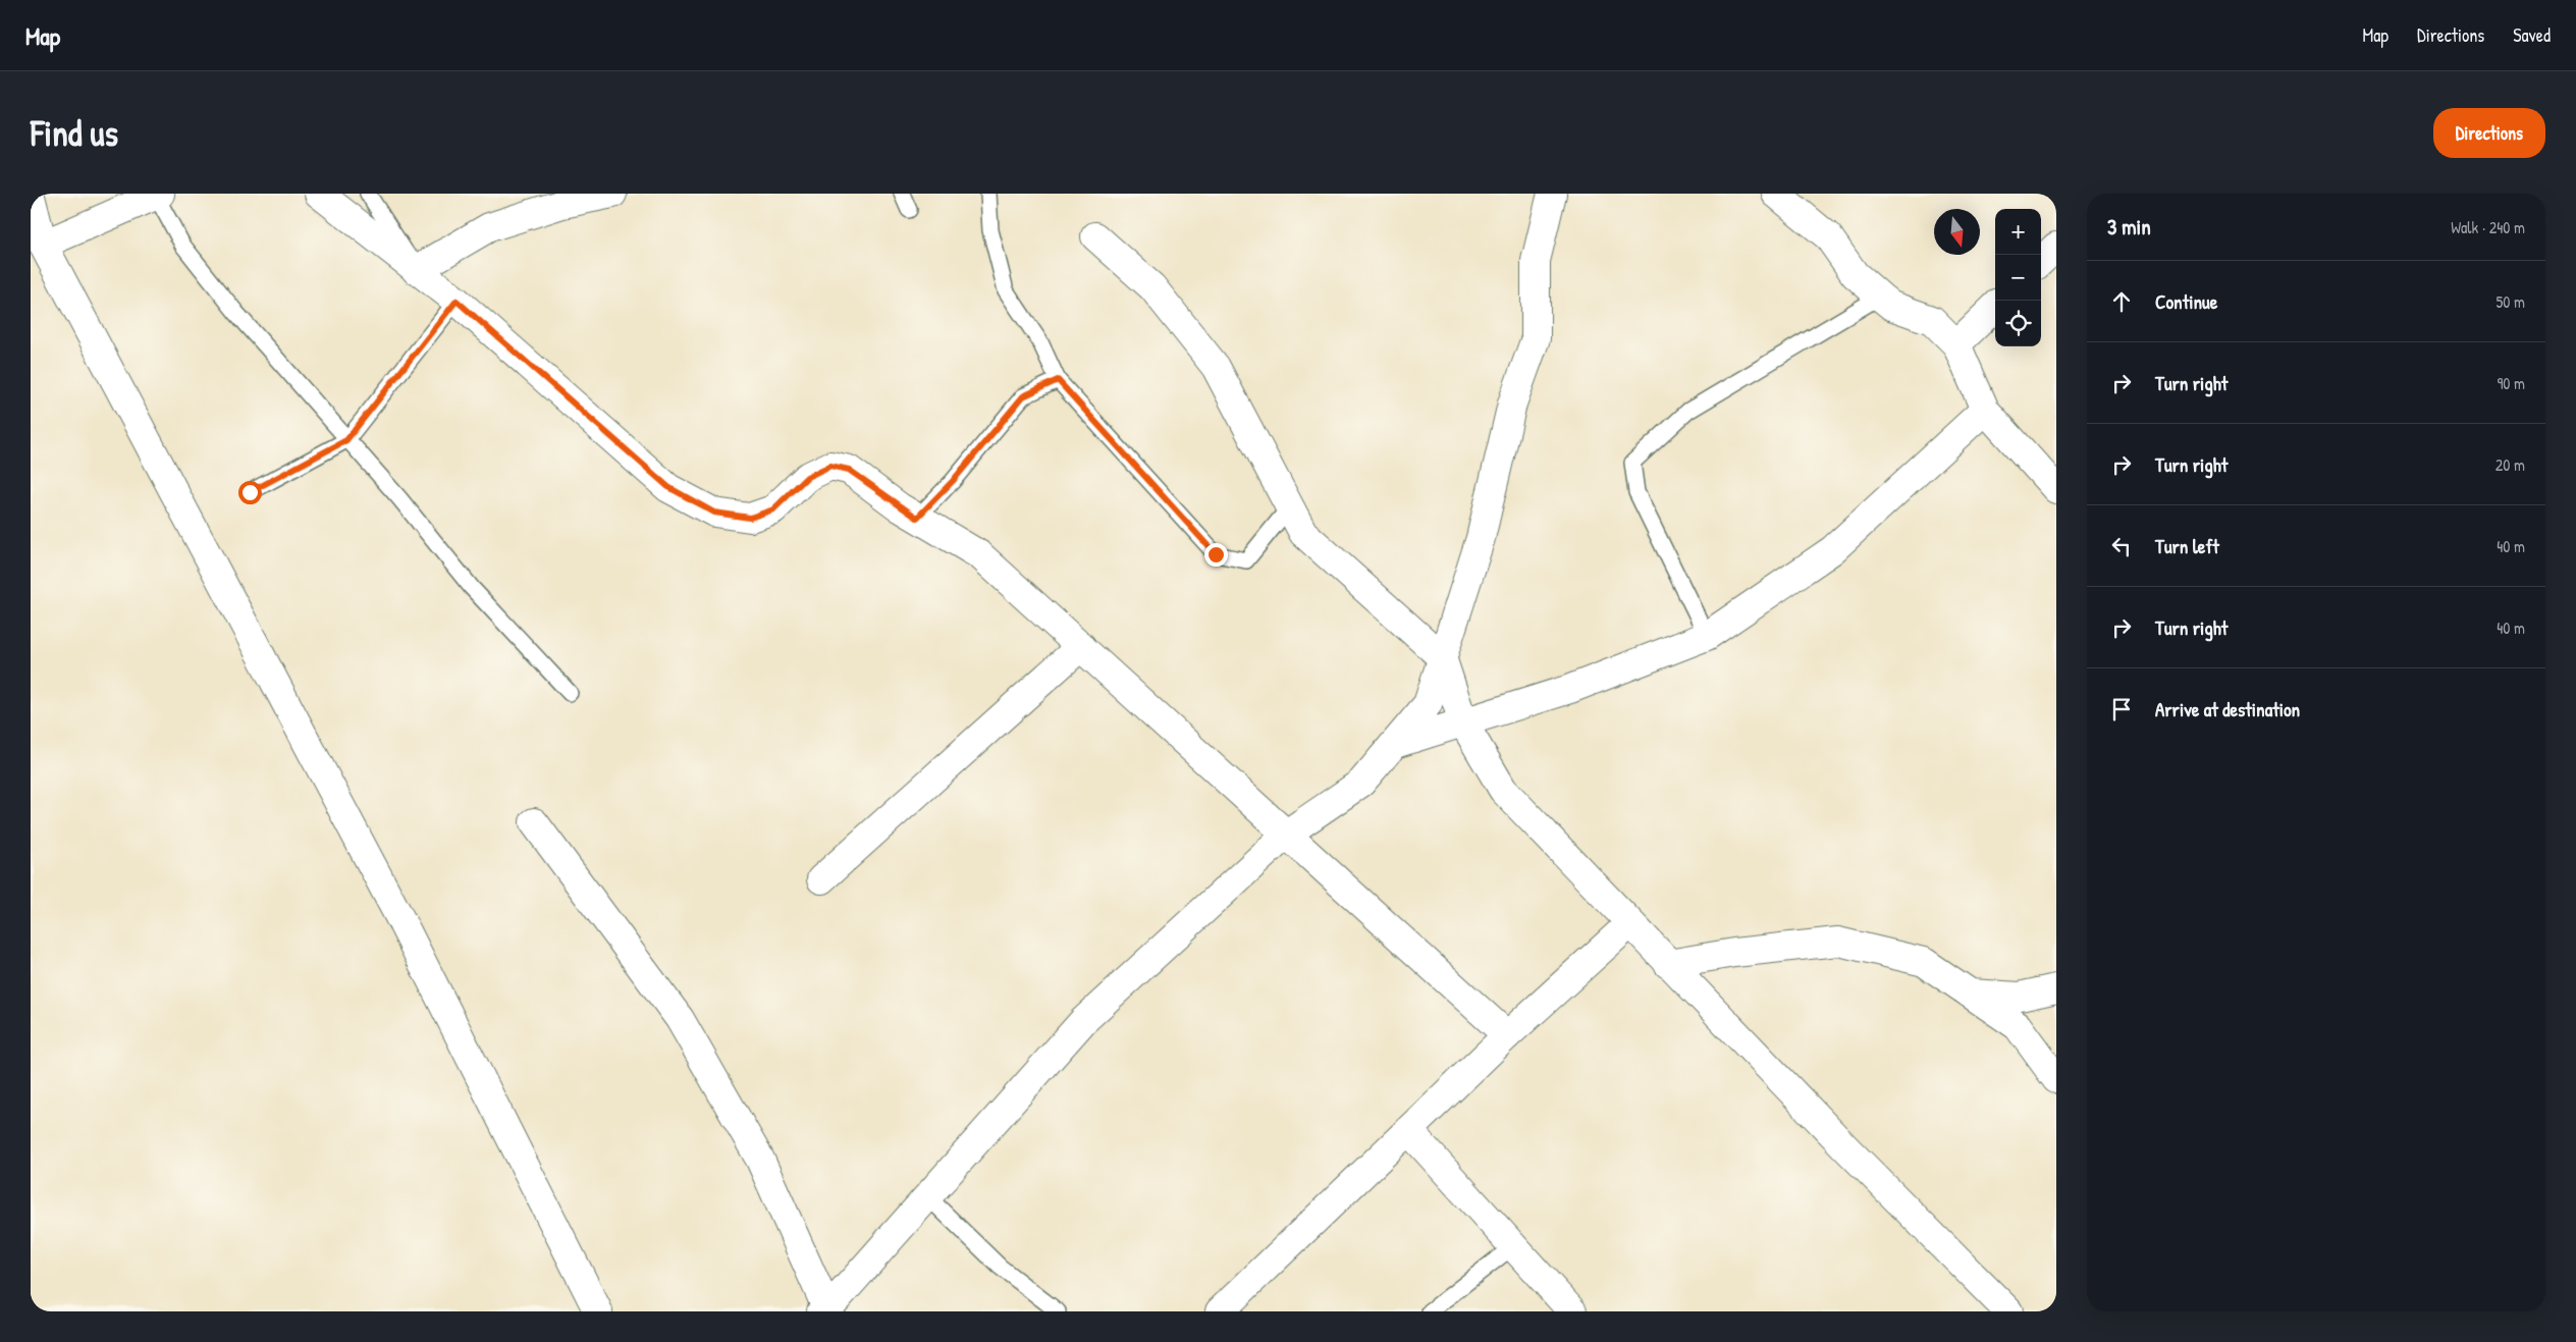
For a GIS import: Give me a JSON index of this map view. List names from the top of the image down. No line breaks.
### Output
{"north":"bottom","page":{"header":"Map","nav":["Map","Directions","Saved"],"buttons":"Directions","title":"Find us","heading":["3 min","Walk · 240 m"],"map_buttons":["+","−"],"list":[["Continue","50 m"],["Turn right","90 m"],["Turn right","20 m"],["Turn left","40 m"],["Turn right","40 m"],"Arrive at destination"]}}
